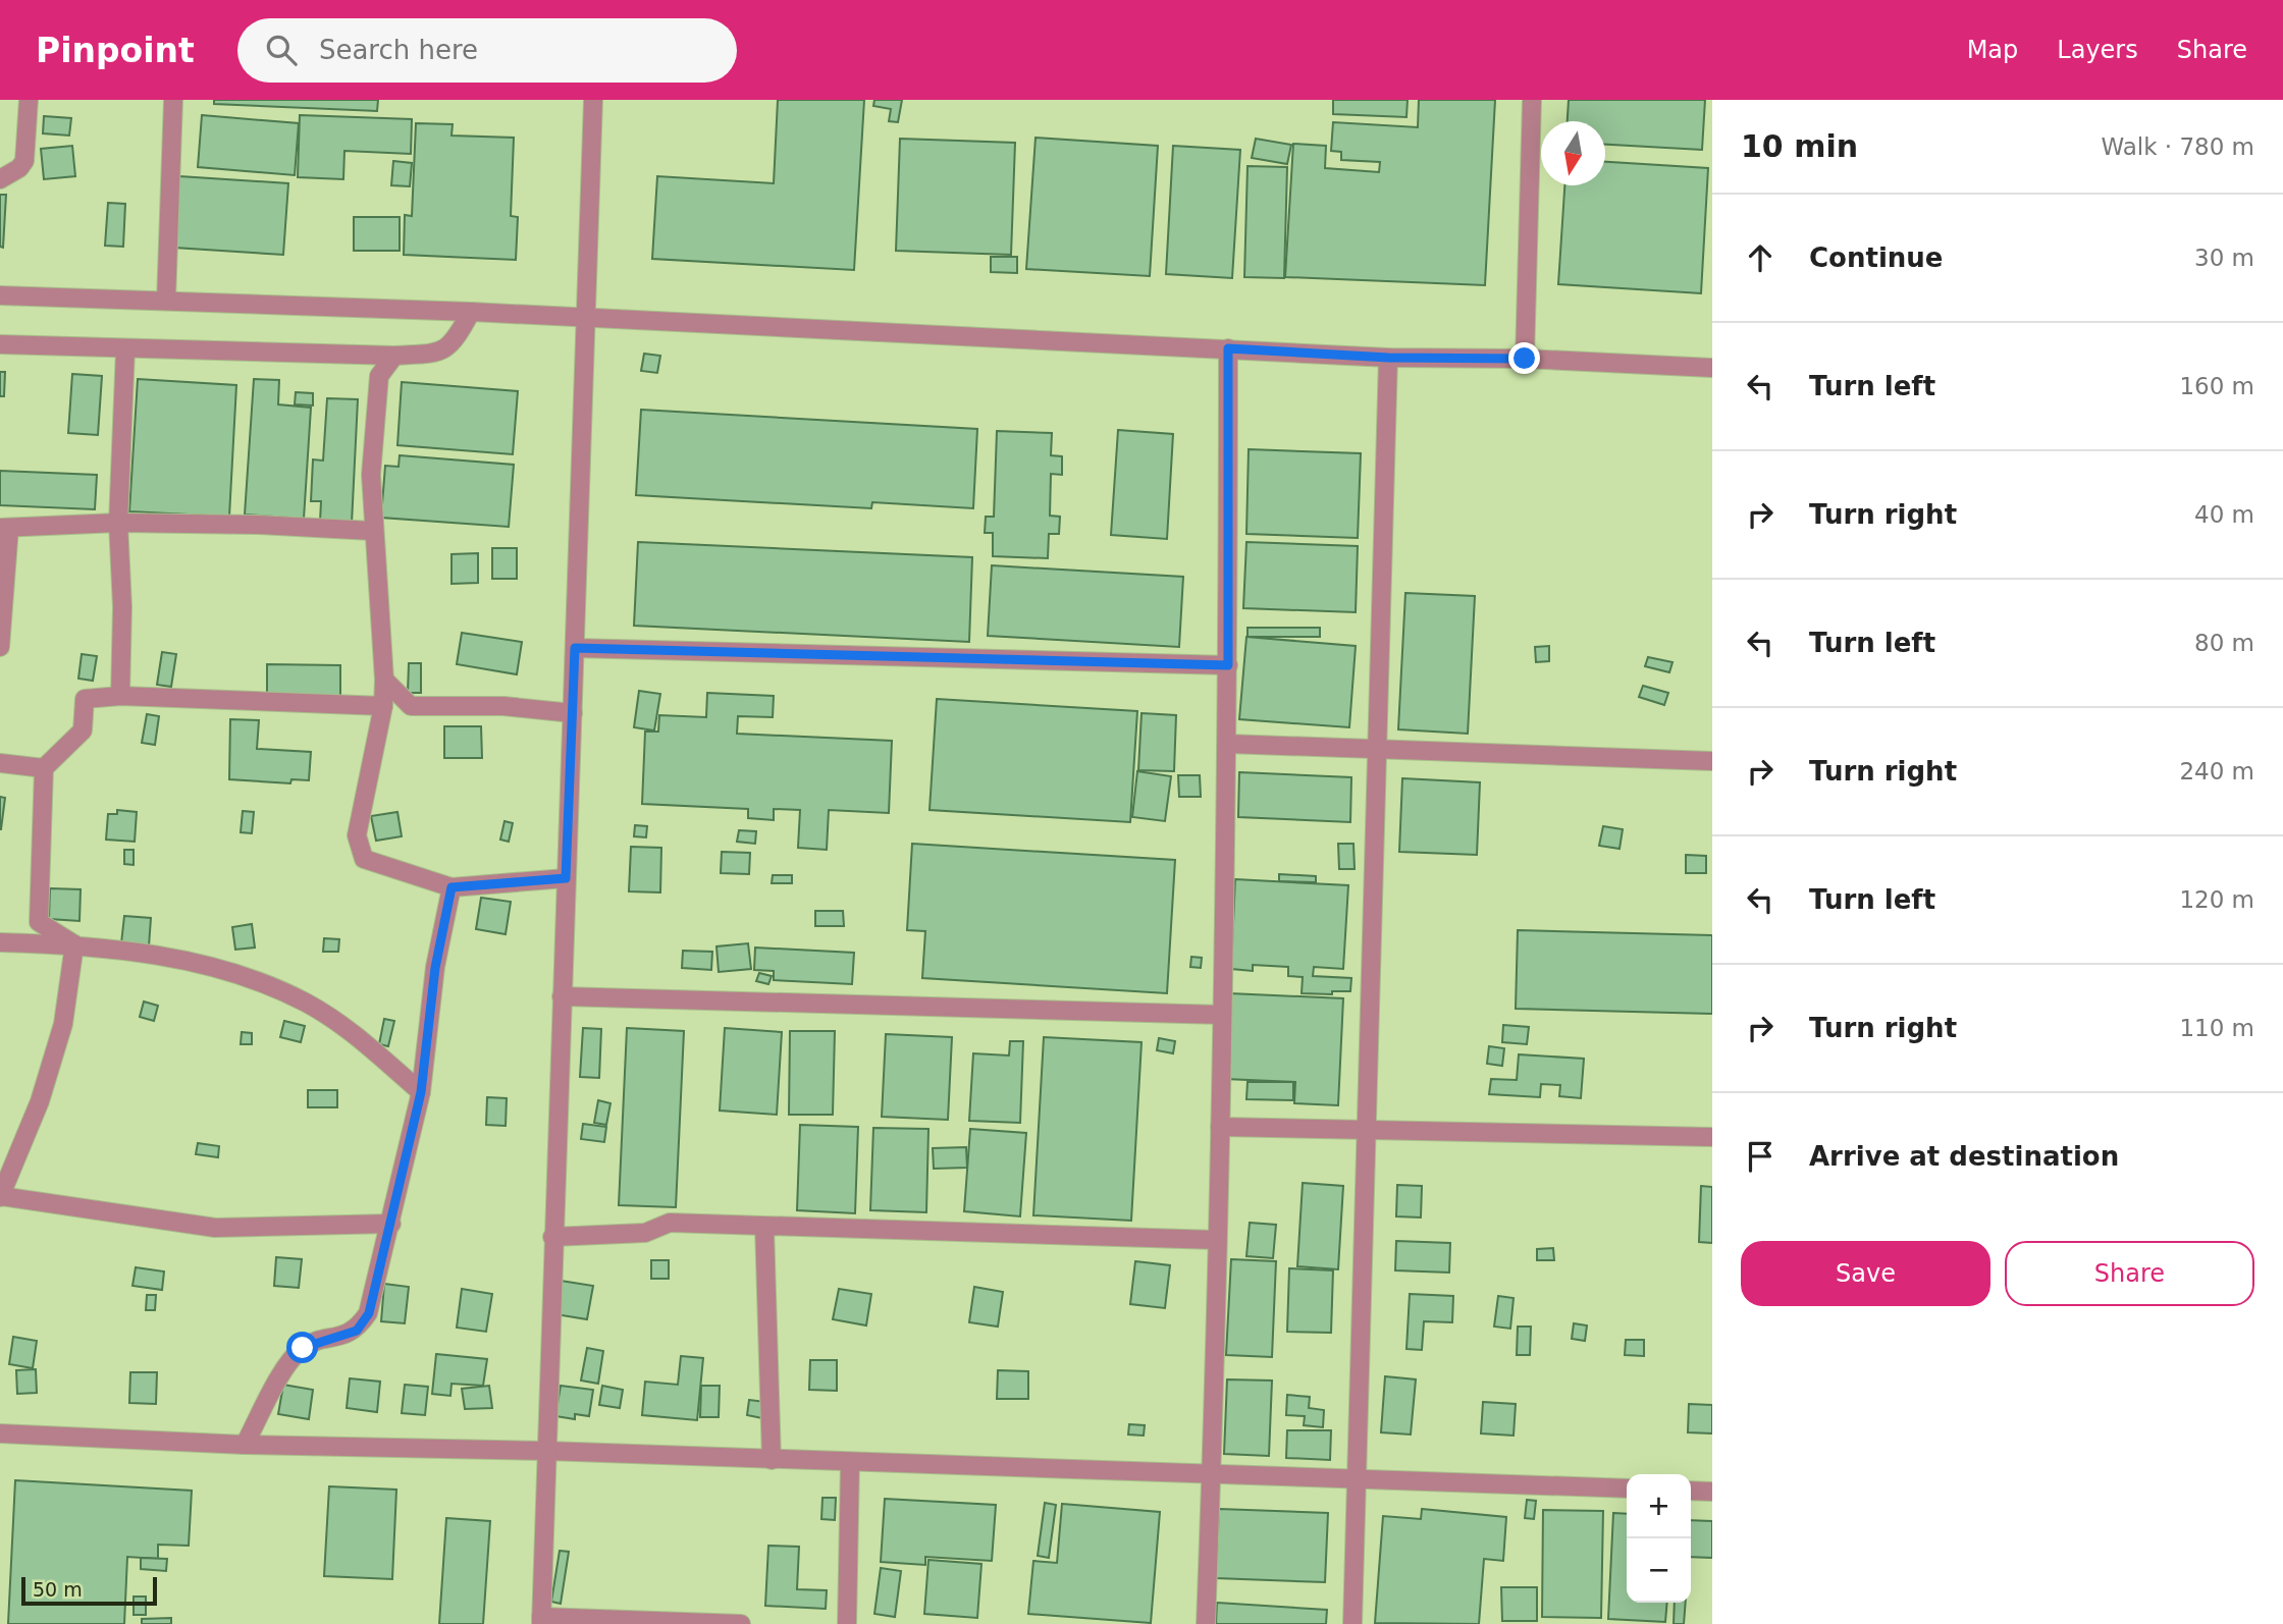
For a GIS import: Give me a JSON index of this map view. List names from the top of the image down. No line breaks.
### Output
{"scale_bar":"50 m","north":"bottom","page":{"header":"Pinpoint","search":"Search here","nav":["Map","Layers","Share"],"heading":["10 min","Walk · 780 m"],"list":[["Continue","30 m"],["Turn left","160 m"],["Turn right","40 m"],["Turn left","80 m"],["Turn right","240 m"],["Turn left","120 m"],["Turn right","110 m"],"Arrive at destination"],"buttons":["Save","Share"],"map_buttons":["+","−"],"scale":"50 m"}}
